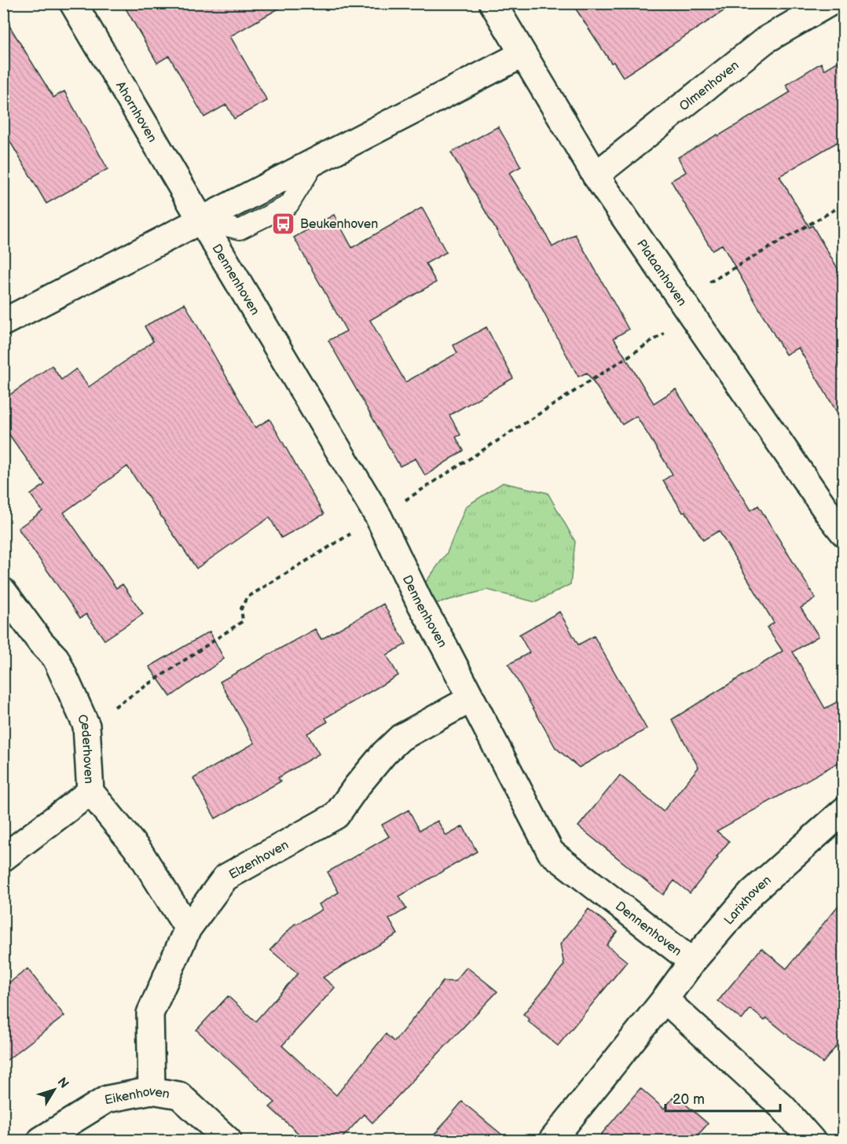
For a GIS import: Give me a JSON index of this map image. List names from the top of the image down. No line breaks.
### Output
{"streets":{"street":["Olmenhoven","Ahornhoven","Plataanhoven","Dennenhoven","Cederhoven","Elzenhoven","Larixhoven","Eikenhoven"]},"crossings":[["Olmenhoven","Plataanhoven"],["Ahornhoven","Dennenhoven"],["Dennenhoven","Elzenhoven"],["Dennenhoven","Larixhoven"],["Cederhoven","Elzenhoven"],["Elzenhoven","Eikenhoven"]],"places":{"bus stop":["Beukenhoven"]},"scale_bar":"20 m","north":"top right"}
